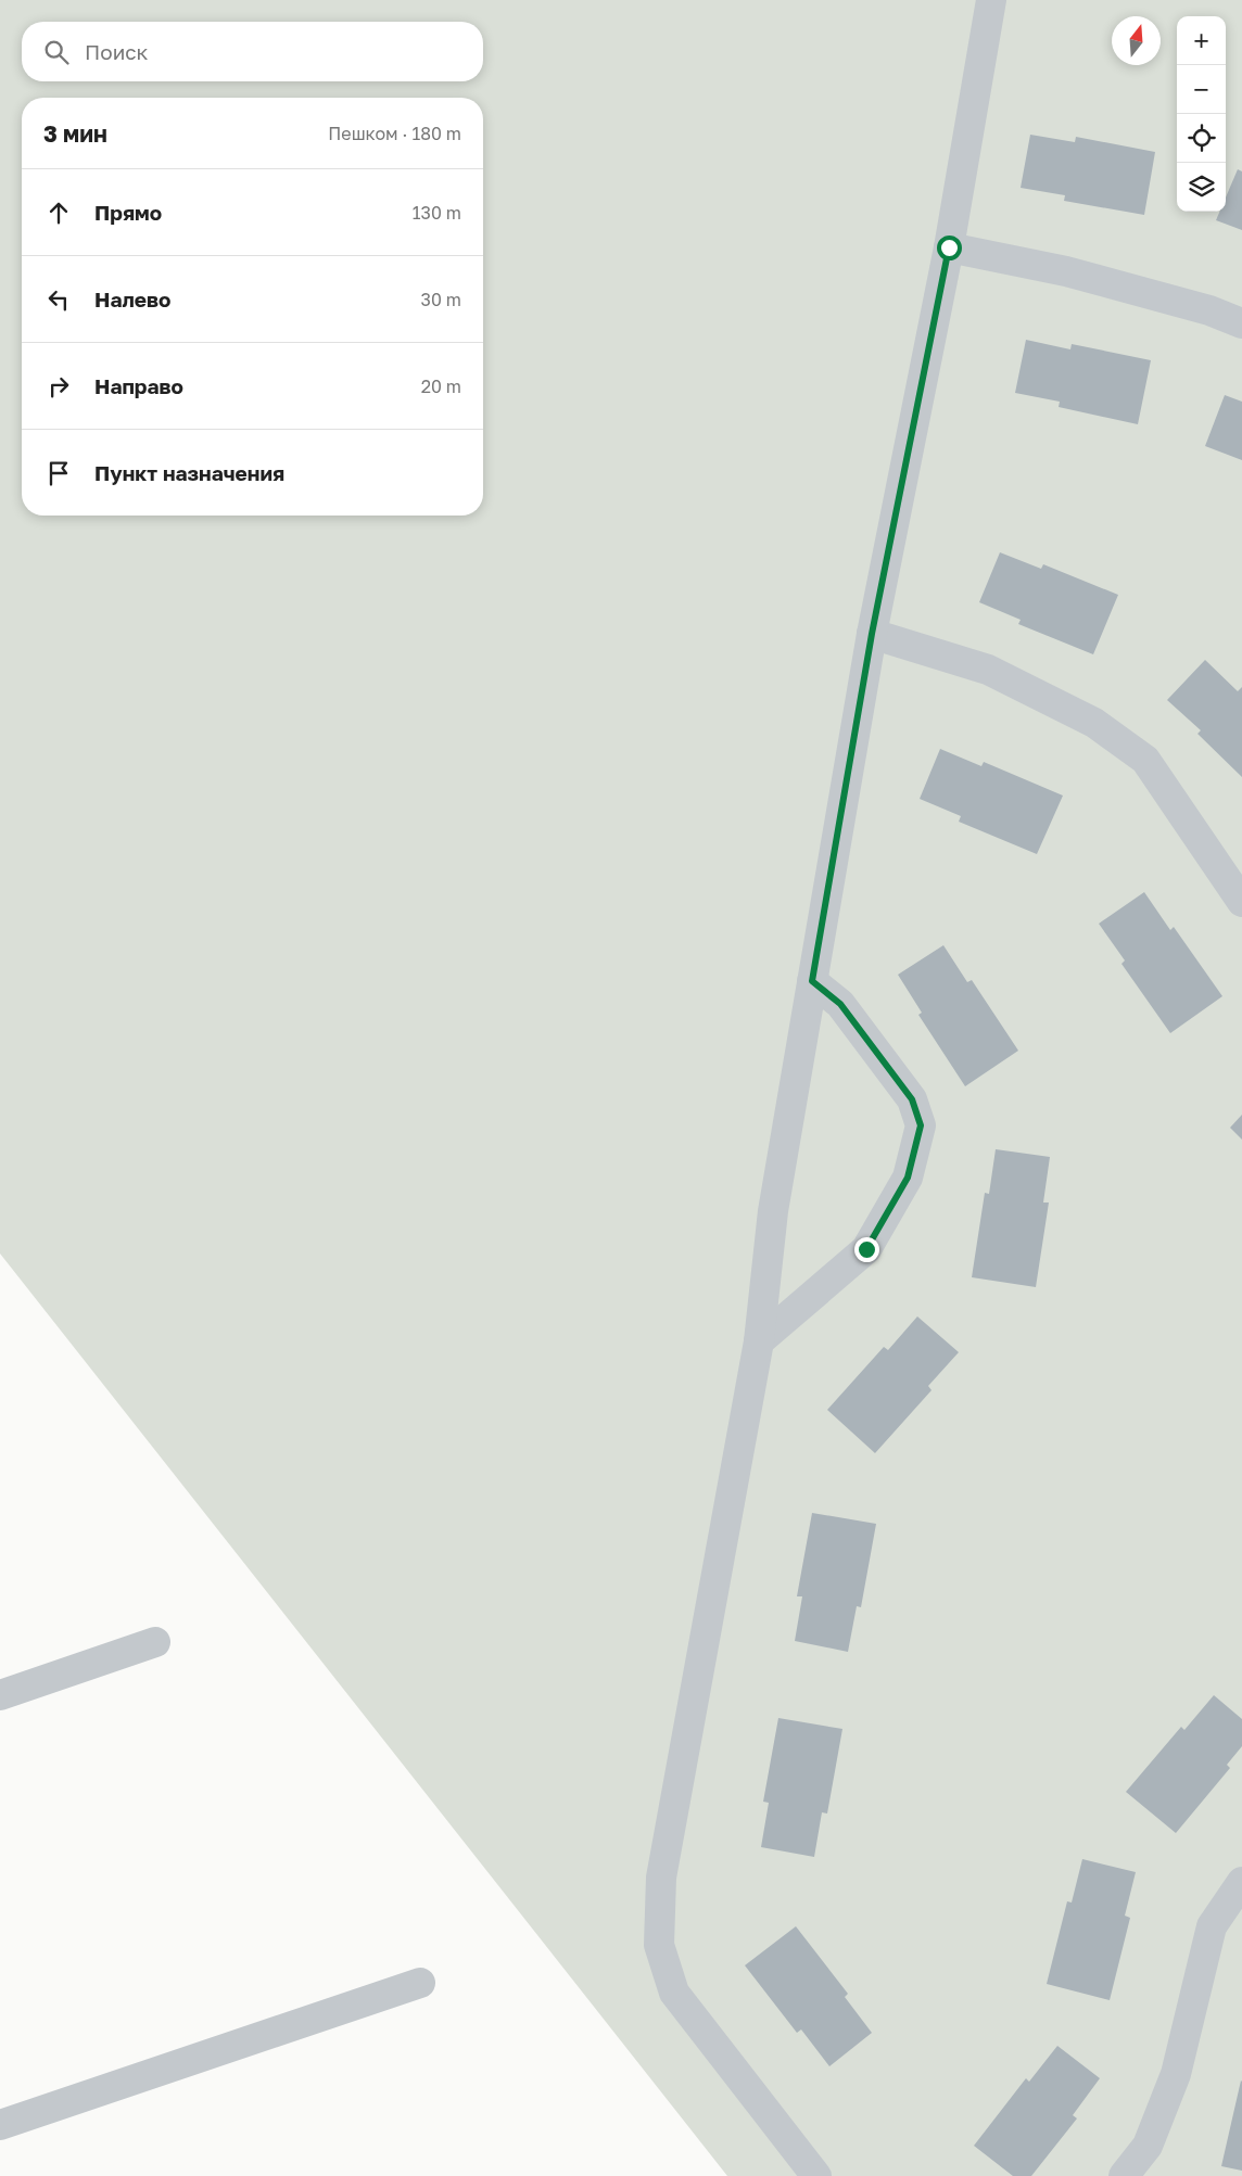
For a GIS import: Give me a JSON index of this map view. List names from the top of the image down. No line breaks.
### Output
{"north":"top","page":{"map_buttons":["+","−"],"search":"Поиск","heading":["3 мин","Пешком · 180 m"],"list":[["Прямо","130 m"],["Налево","30 m"],["Направо","20 m"],"Пункт назначения"]}}
